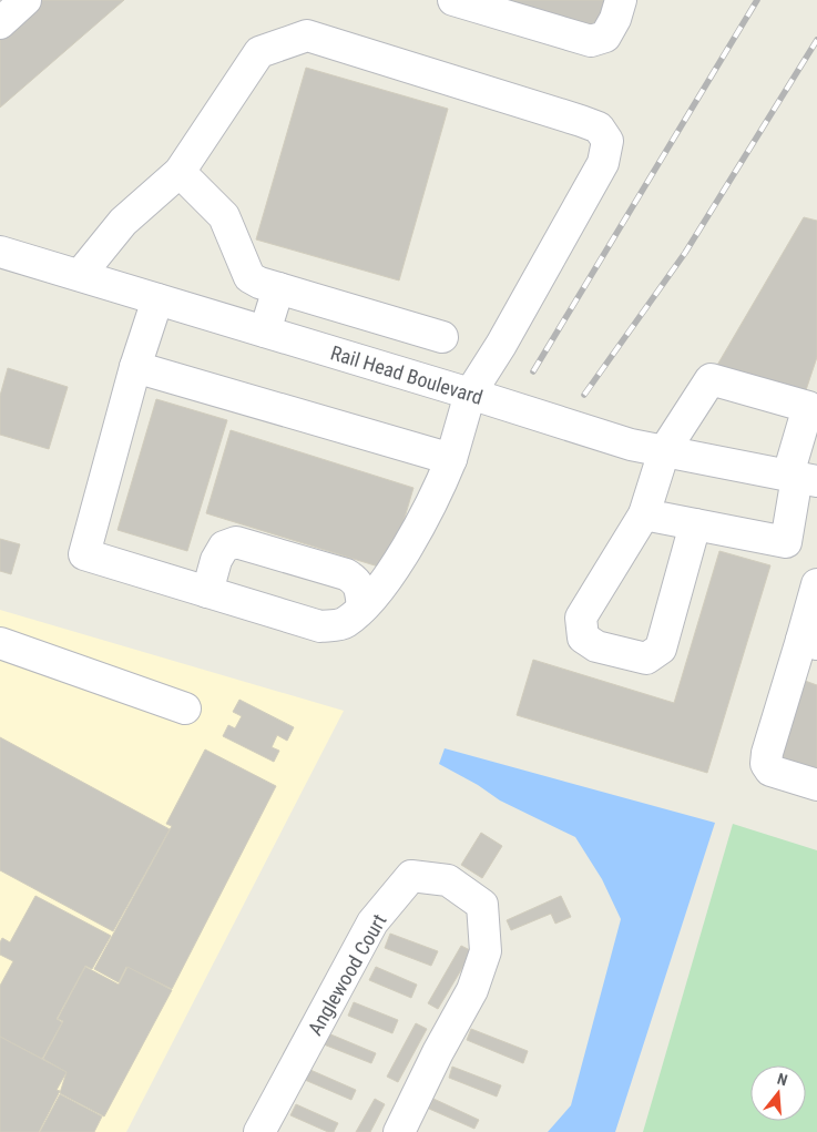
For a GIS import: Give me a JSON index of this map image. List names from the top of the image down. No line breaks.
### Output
{"streets":{"street":["Rail Head Boulevard","Anglewood Court"]},"north":"top"}
